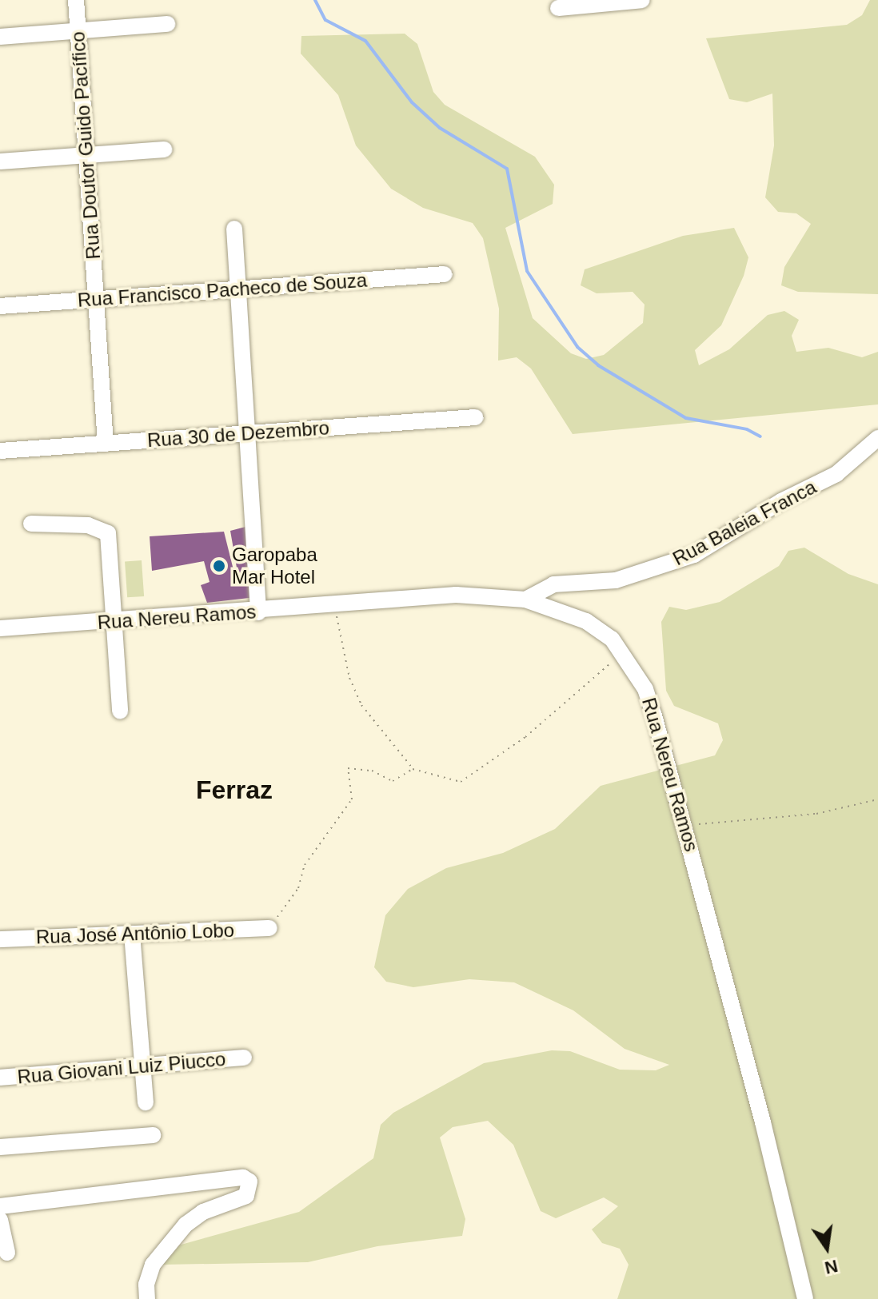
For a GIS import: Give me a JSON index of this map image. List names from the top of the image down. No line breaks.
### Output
{"streets":{"street":["Rua Doutor Guido Pacífico","Rua Francisco Pacheco de Souza","Rua 30 de Dezembro","Rua Baleia Franca","Rua Nereu Ramos","Rua José Antônio Lobo","Rua Giovani Luiz Piucco"]},"crossings":[["Rua Doutor Guido Pacífico","Rua Francisco Pacheco de Souza"],["Rua Doutor Guido Pacífico","Rua 30 de Dezembro"],["Rua Baleia Franca","Rua Nereu Ramos"]],"districts":["Ferraz"],"places":["Garopaba Mar Hotel"],"north":"bottom"}
